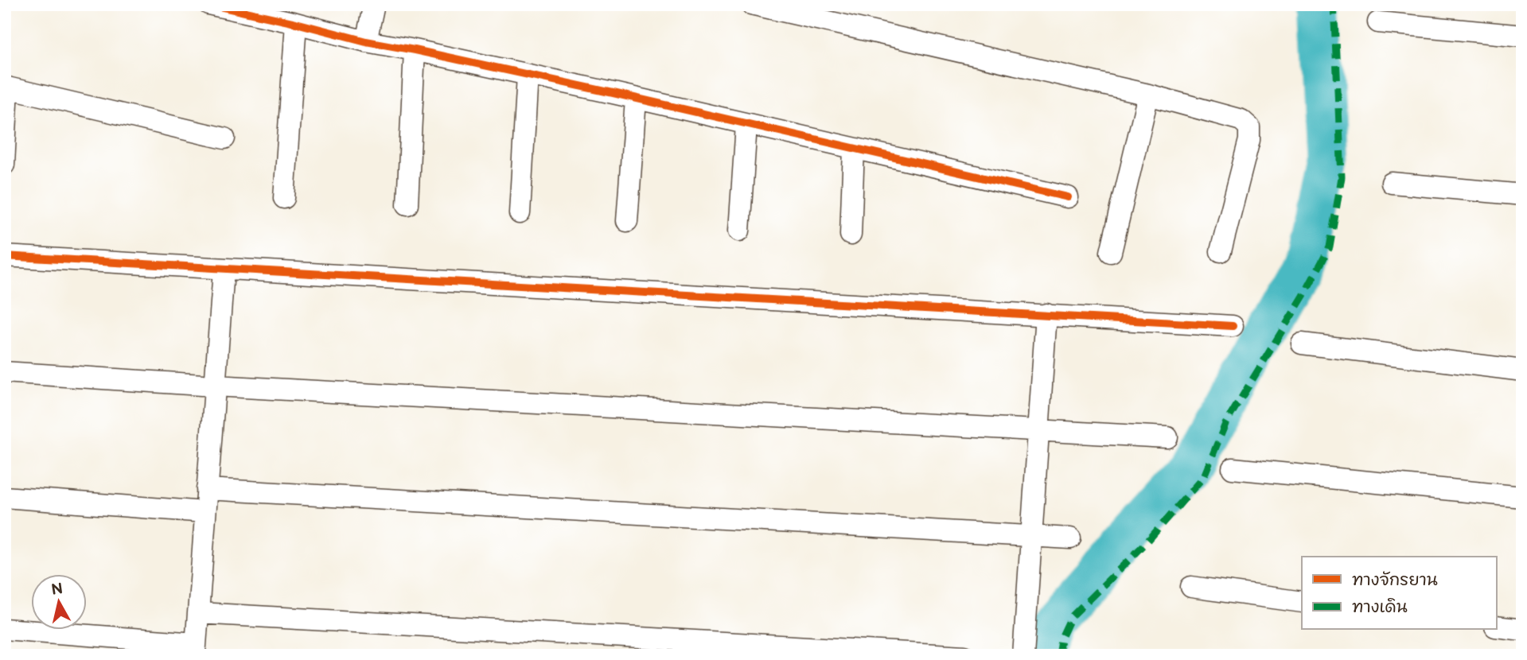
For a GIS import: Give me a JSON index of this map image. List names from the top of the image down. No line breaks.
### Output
{"legend":["ทางจักรยาน","ทางเดิน"],"north":"top"}
